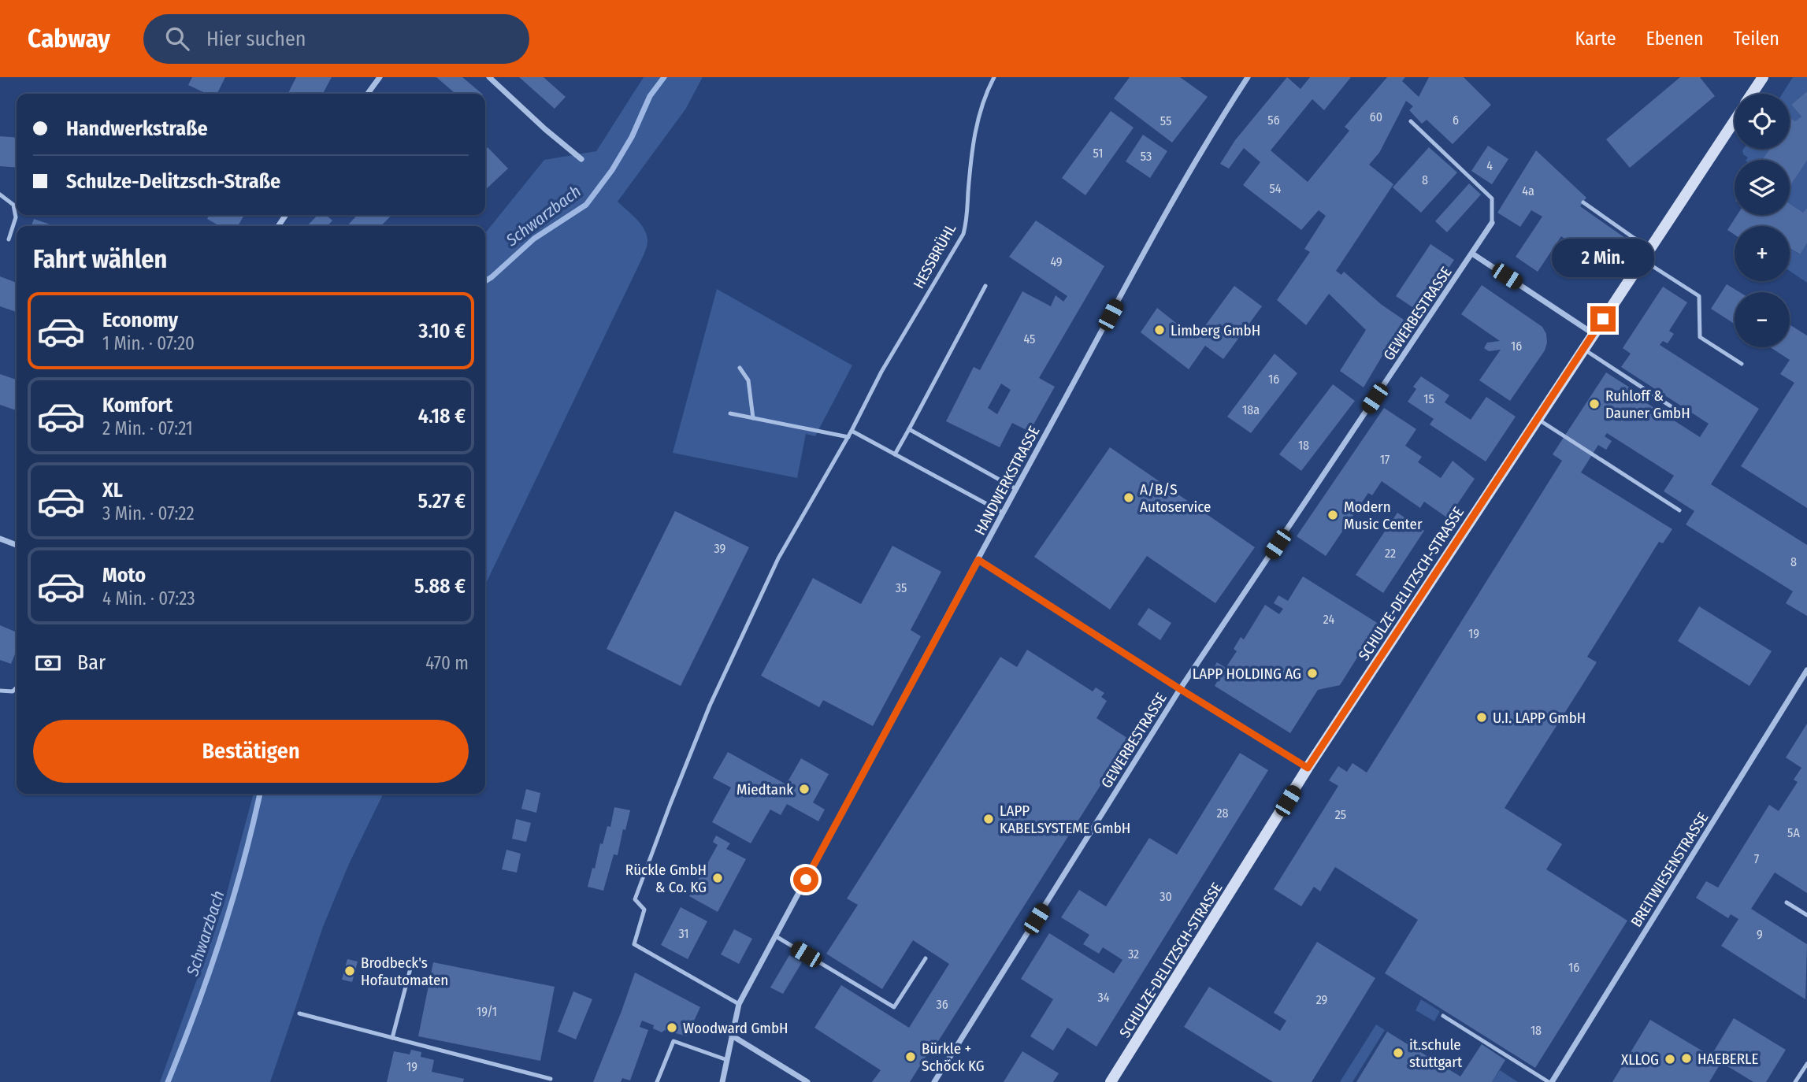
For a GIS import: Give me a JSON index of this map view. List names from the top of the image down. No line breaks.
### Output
{"streets":{"street":["GEWERBESTRASSE","HANDWERKSTRASSE","SCHULZE-DELITZSCH-STRASSE","BREITWIESENSTRASSE"],"lane":["HESSBRÜHL"]},"crossings":[["HESSBRÜHL","HANDWERKSTRASSE"]],"water":["Schwarzbach"],"places":["Limberg GmbH","Ruhloff & Dauner GmbH","A/B/S Autoservice","Modern Music Center","LAPP HOLDING AG","U.I. LAPP GmbH","Miedtank","LAPP KABELSYSTEME GmbH","Rückle GmbH & Co. KG","Brodbeck's Hofautomaten","Woodward GmbH","it.schule stuttgart","Bürkle + Schöck KG","HAEBERLE","XLLOG"],"house_numbers":["60","56","6","55","51","53","4","8","54","4a","49","45","16","16","15","18a","18","17","39","22","8","35","24","19","28","25","5A","7","30","31","9","32","16","34","29","36","19/1","18","19"],"page":{"header":"Cabway","search":"Hier suchen","nav":["Karte","Ebenen","Teilen"],"map_buttons":["+","−"],"banner":["Handwerkstraße","Schulze-Delitzsch-Straße"],"heading":"Fahrt wählen","bubble":"2 Min.","list":[{"name":"Economy","note":"1 Min. · 07:20","value":"3.10 €"},{"name":"Komfort","note":"2 Min. · 07:21","value":"4.18 €"},{"name":"XL","note":"3 Min. · 07:22","value":"5.27 €"},{"name":"Moto","note":"4 Min. · 07:23","value":"5.88 €"}],"pay":["Bar","470 m"],"buttons":"Bestätigen"}}
